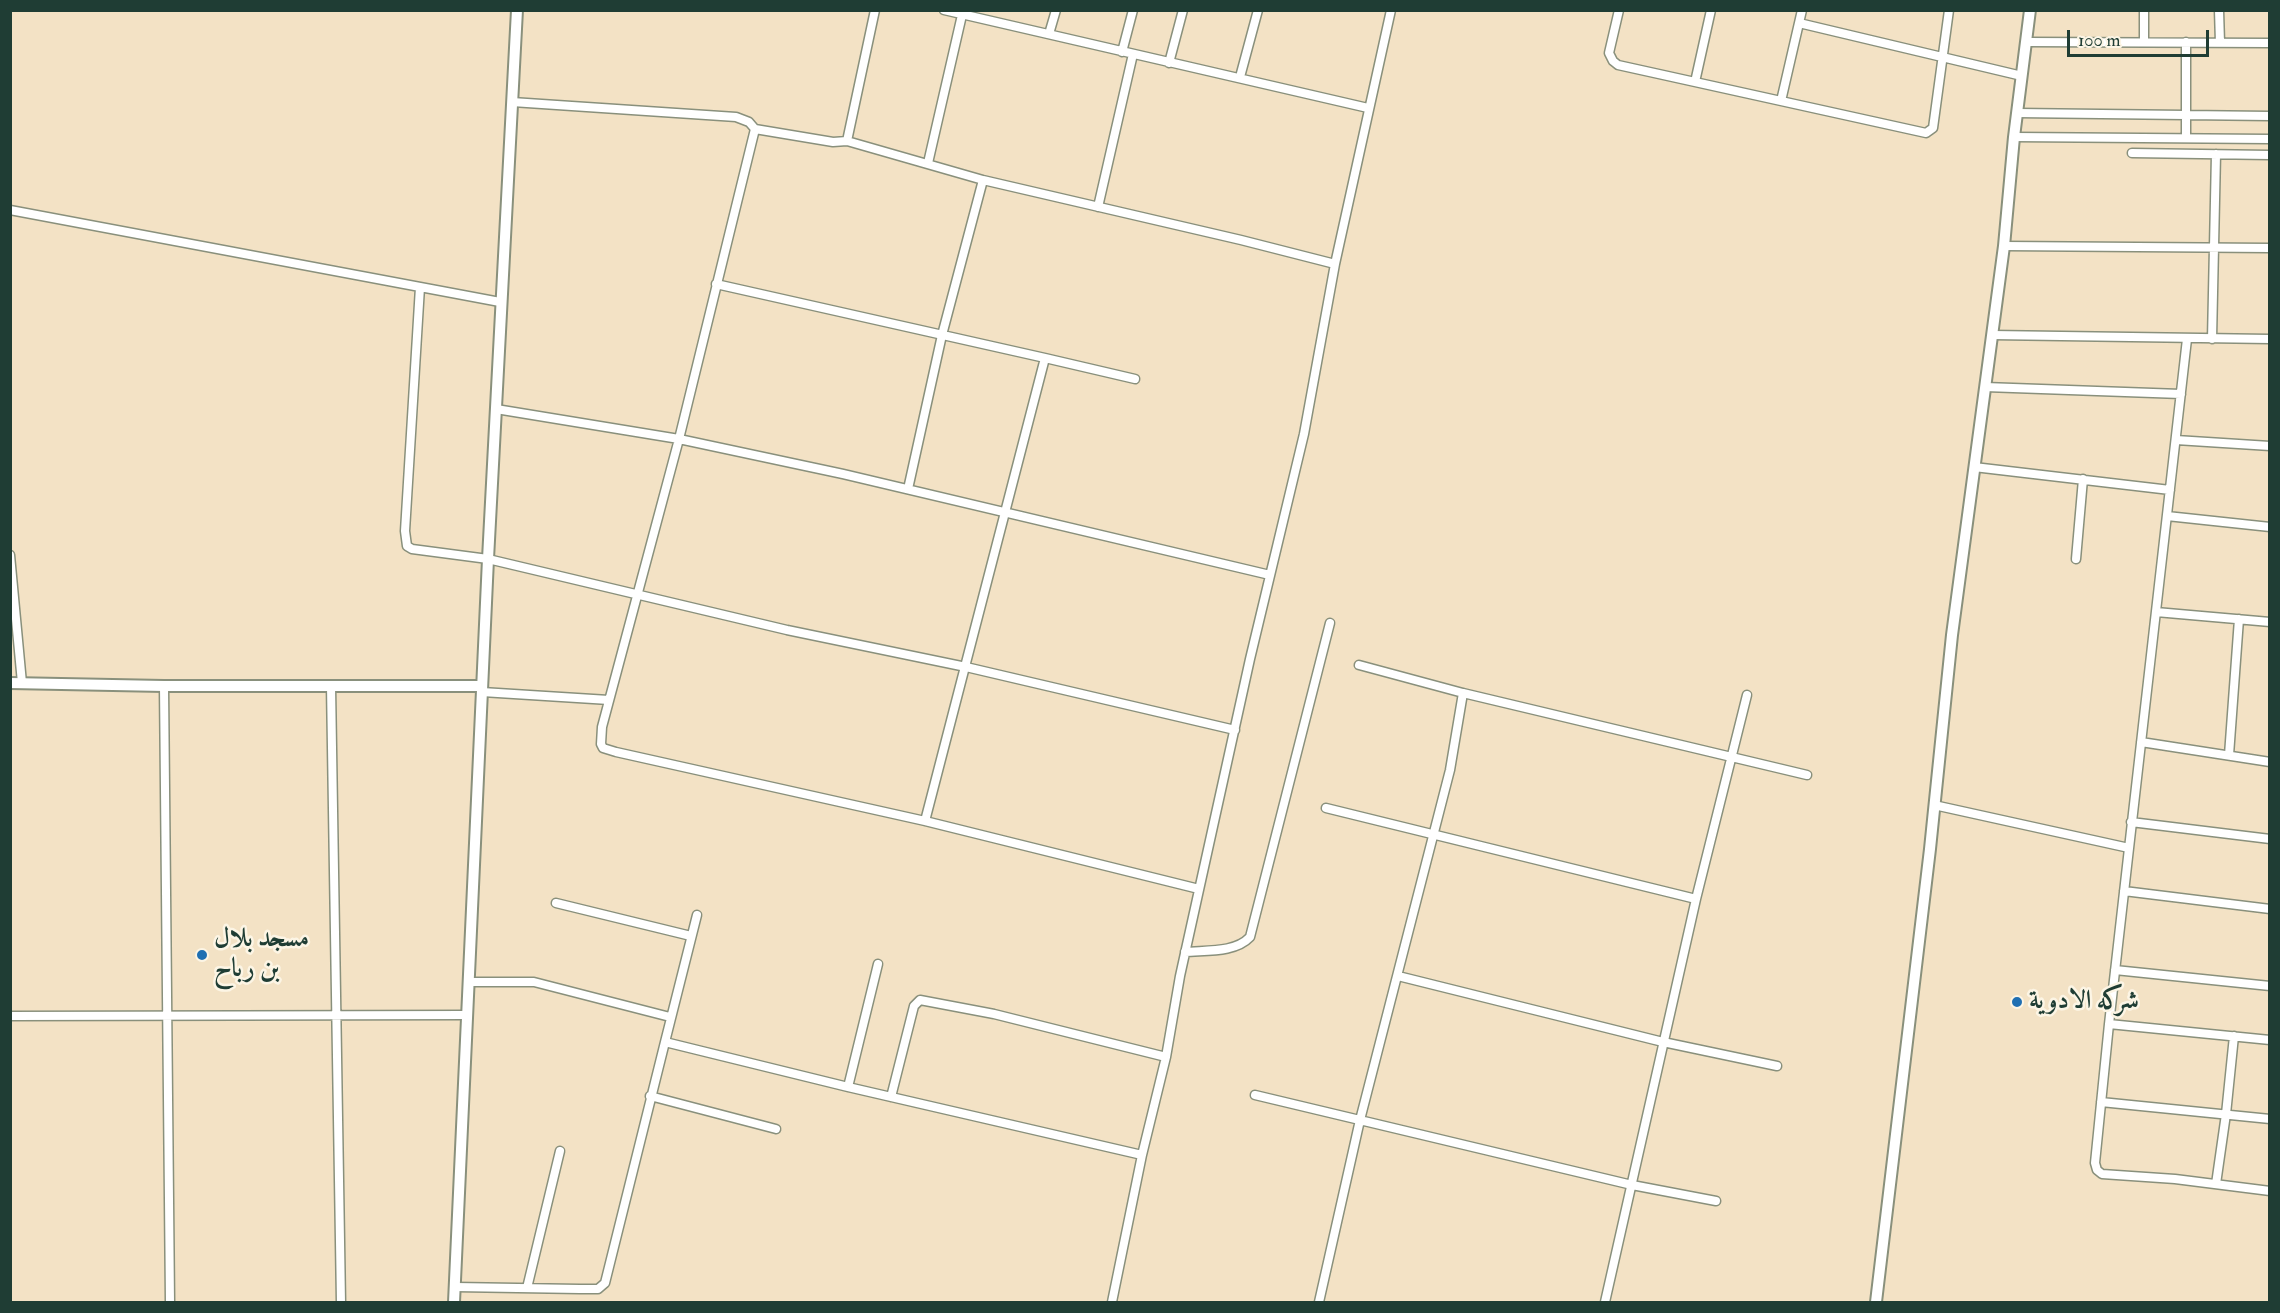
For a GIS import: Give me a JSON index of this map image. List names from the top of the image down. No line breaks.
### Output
{"places":["مسجد بلال بن رباح","شركه الادوية"],"scale_bar":"100 m"}
